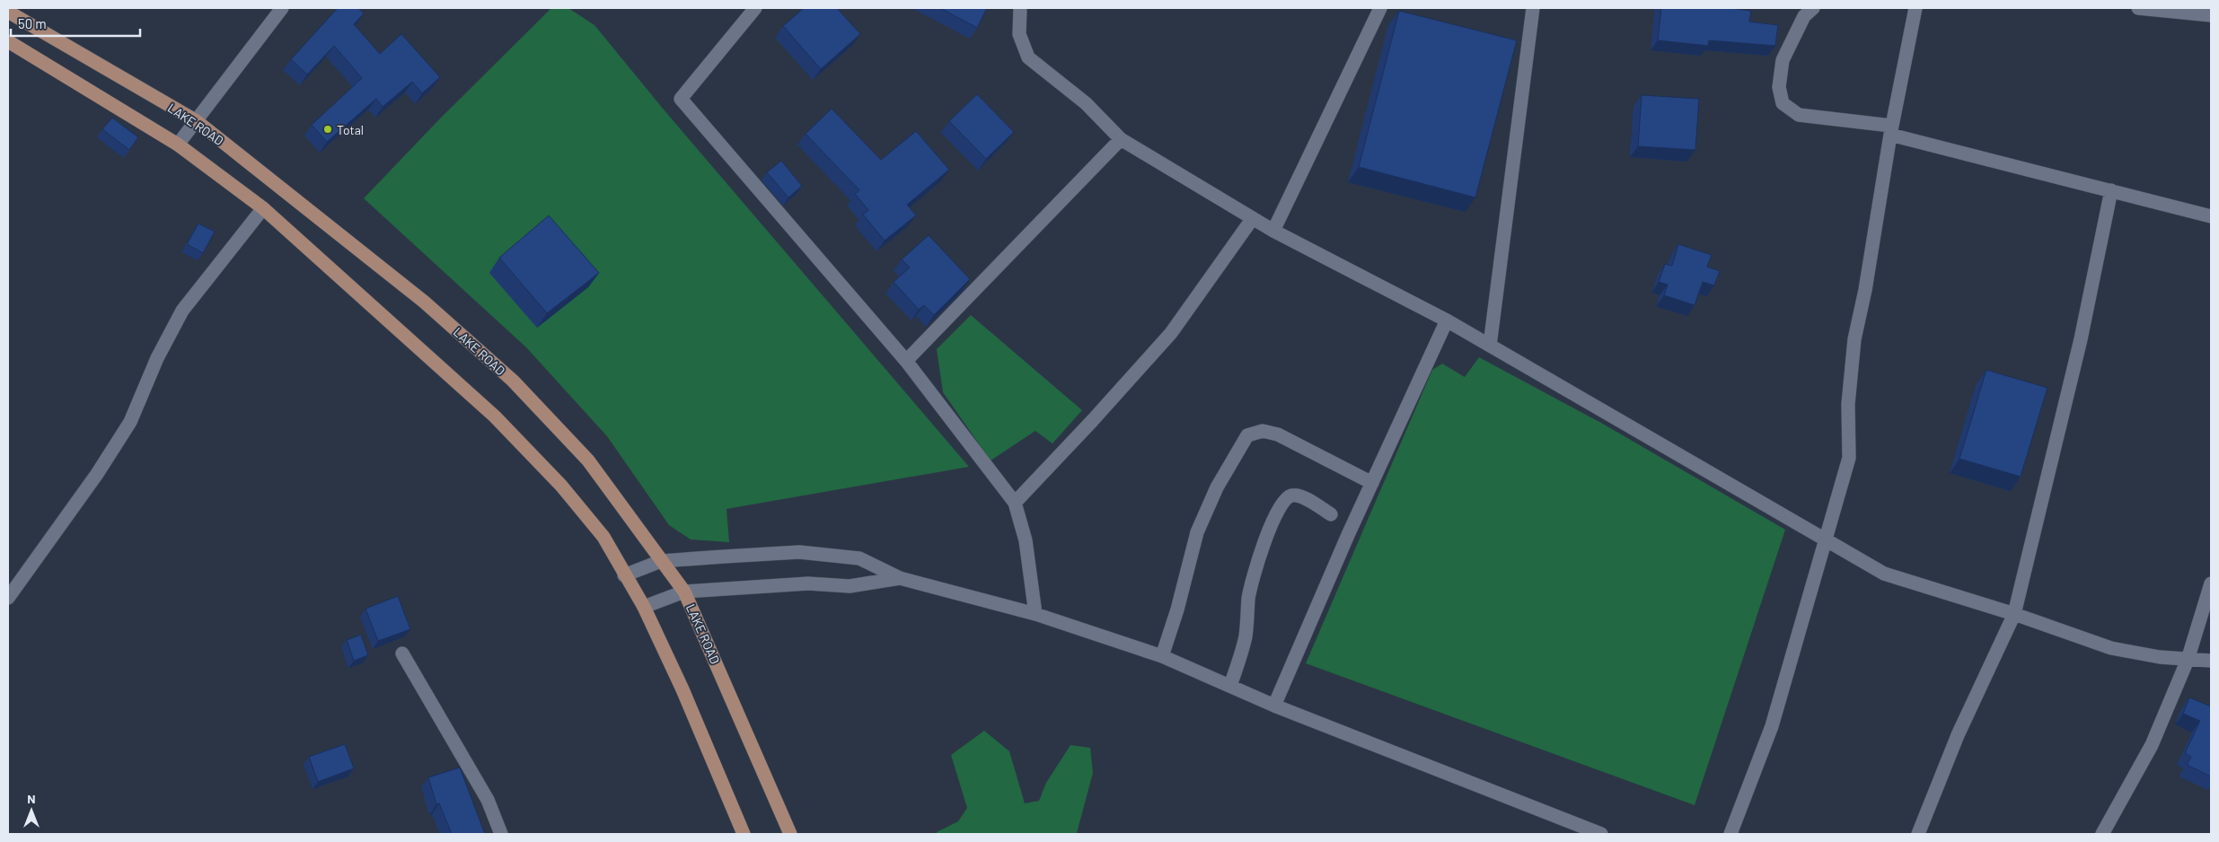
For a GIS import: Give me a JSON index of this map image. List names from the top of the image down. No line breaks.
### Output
{"streets":{"main road":["LAKE ROAD"]},"places":["Total"],"scale_bar":"50 m","north":"top"}
